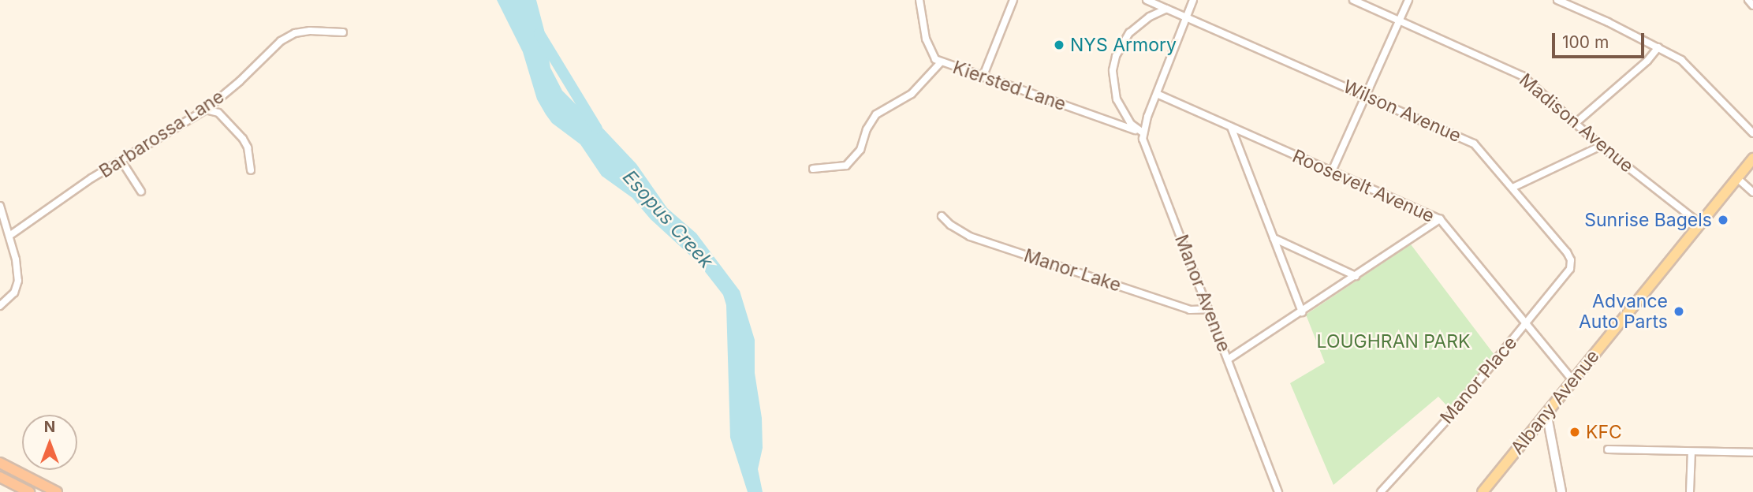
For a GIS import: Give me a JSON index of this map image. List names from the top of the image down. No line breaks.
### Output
{"streets":{"main road":["Albany Avenue"],"street":["Kiersted Lane","Wilson Avenue","Madison Avenue","Barbarossa Lane","Roosevelt Avenue","Manor Lake","Manor Avenue","Manor Place"]},"crossings":[["Kiersted Lane","Manor Avenue"],["Wilson Avenue","Manor Place"],["Madison Avenue","Albany Avenue"],["Roosevelt Avenue","Manor Place"],["Roosevelt Avenue","Albany Avenue"],["Manor Lake","Manor Avenue"]],"water":["Esopus Creek"],"parks":["LOUGHRAN PARK"],"places":["NYS Armory","Sunrise Bagels","Advance Auto Parts","KFC"],"scale_bar":"100 m","north":"top"}
